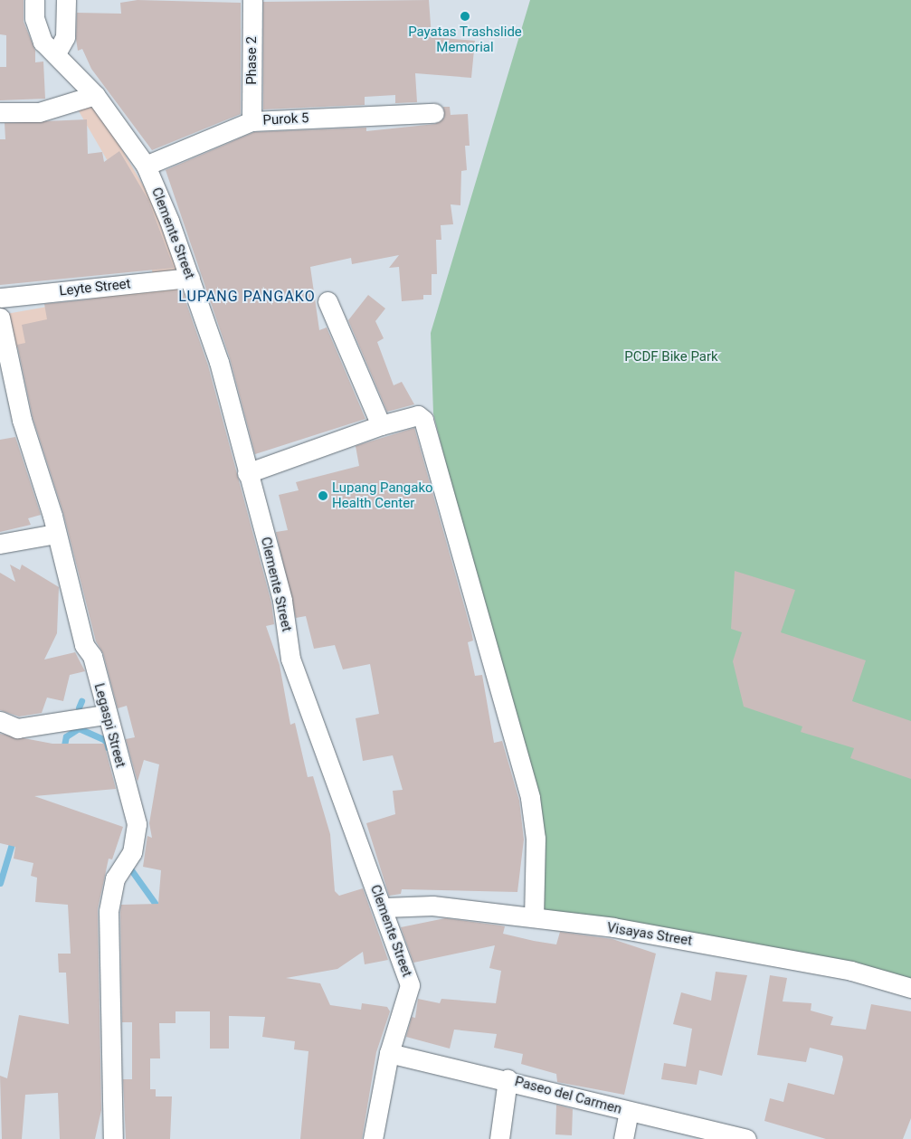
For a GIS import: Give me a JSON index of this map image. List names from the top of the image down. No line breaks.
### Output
{"streets":{"street":["Phase 2","Purok 5","Clemente Street","Leyte Street","Legaspi Street","Visayas Street","Paseo del Carmen"]},"crossings":[["Phase 2","Purok 5"],["Purok 5","Clemente Street"],["Clemente Street","Leyte Street"],["Clemente Street","Visayas Street"],["Clemente Street","Paseo del Carmen"]],"districts":["LUPANG PANGAKO"],"parks":["PCDF Bike Park"],"places":["Payatas Trashslide Memorial","Lupang Pangako Health Center"]}
